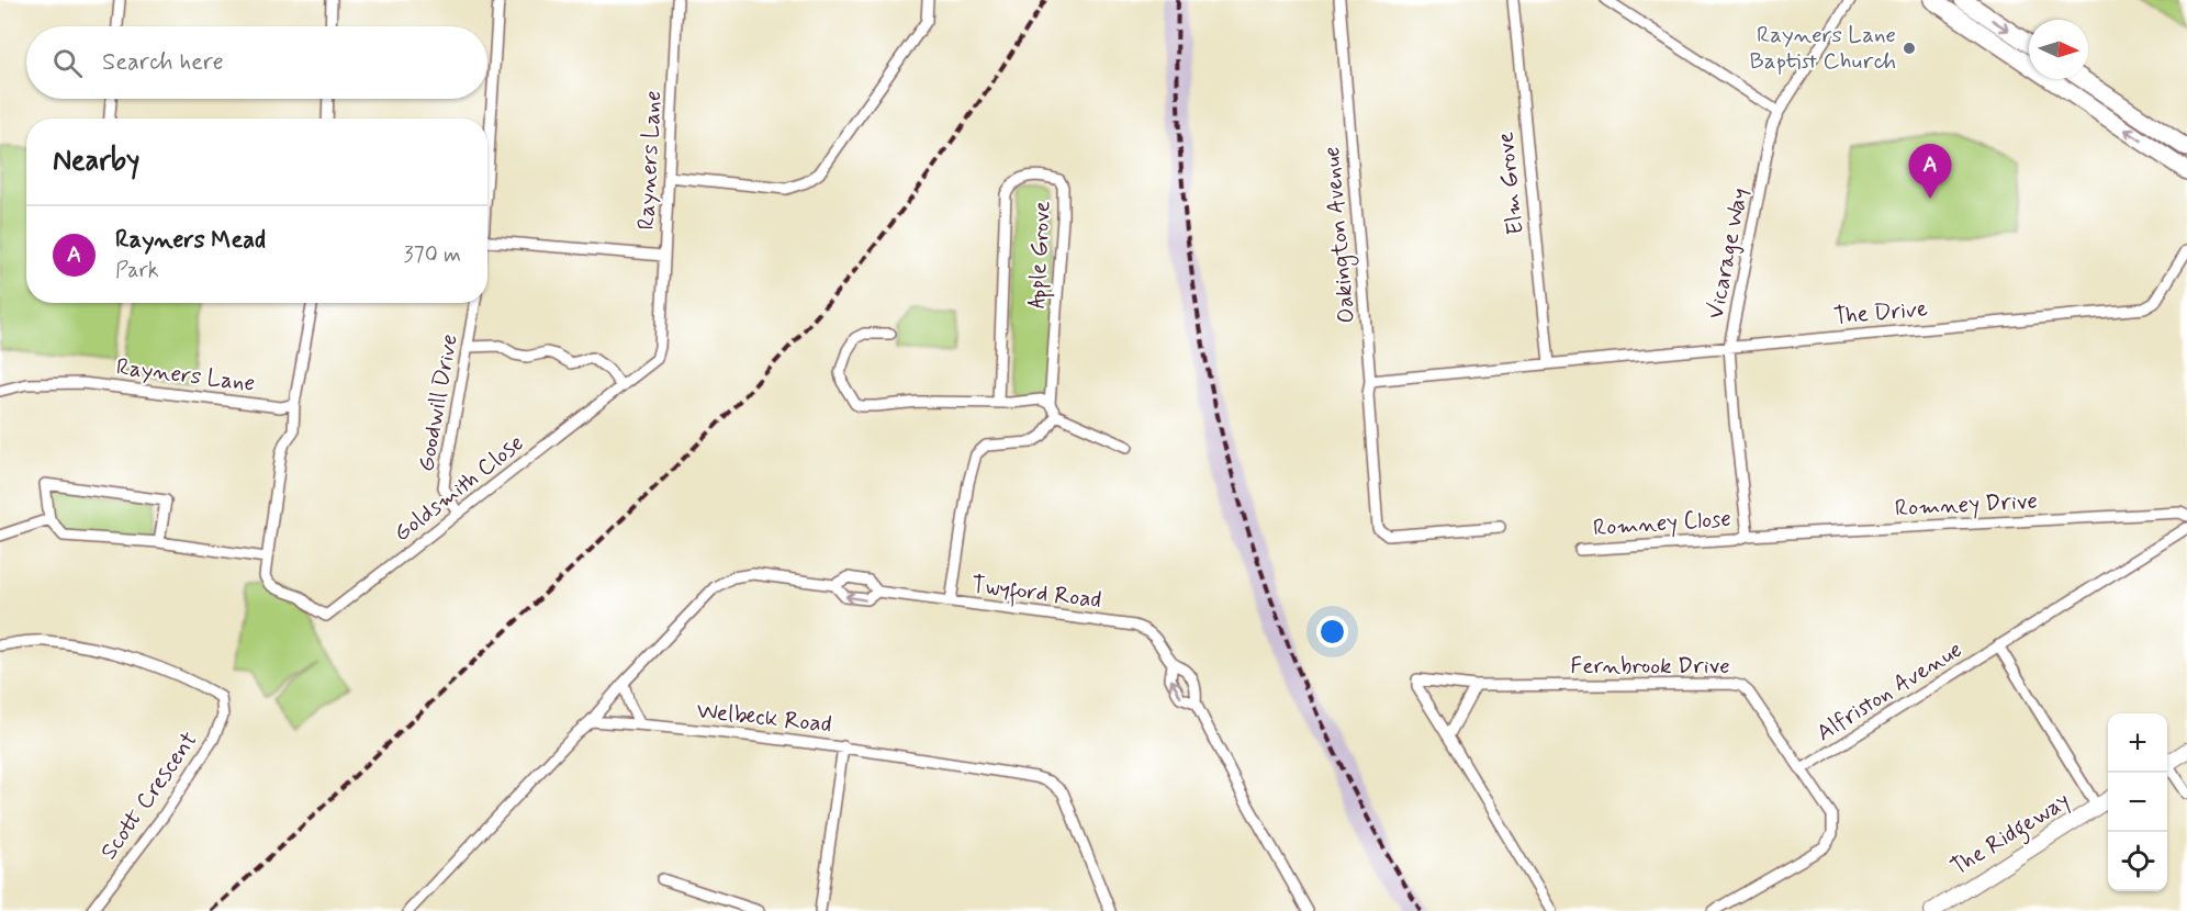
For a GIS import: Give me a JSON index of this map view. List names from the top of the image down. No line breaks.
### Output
{"streets":{"street":["Rayners Lane","Elm Grove","Oakington Avenue","Vicarage Way","Apple Grove","The Drive","Goodwill Drive","Goldsmith Close","Romney Drive","Romney Close","Twyford Road","Fernbrook Drive","Alfriston Avenue","Welbeck Road","Scott Crescent","The Ridgeway"]},"crossings":[["Rayners Lane","Goldsmith Close"],["Elm Grove","The Drive"],["Oakington Avenue","The Drive"],["Vicarage Way","The Drive"],["Vicarage Way","Romney Drive"],["Vicarage Way","Romney Close"],["Goodwill Drive","Goldsmith Close"],["Romney Drive","Romney Close"],["Twyford Road","Welbeck Road"],["Fernbrook Drive","Alfriston Avenue"]],"places":["Rayners Lane Baptist Church"],"north":"right","page":{"search":"Search here","heading":"Nearby","pins":"A","list":[{"mark":"A","name":"Rayners Mead","note":"Park","value":"370 m"}],"map_buttons":["+","−"]}}
